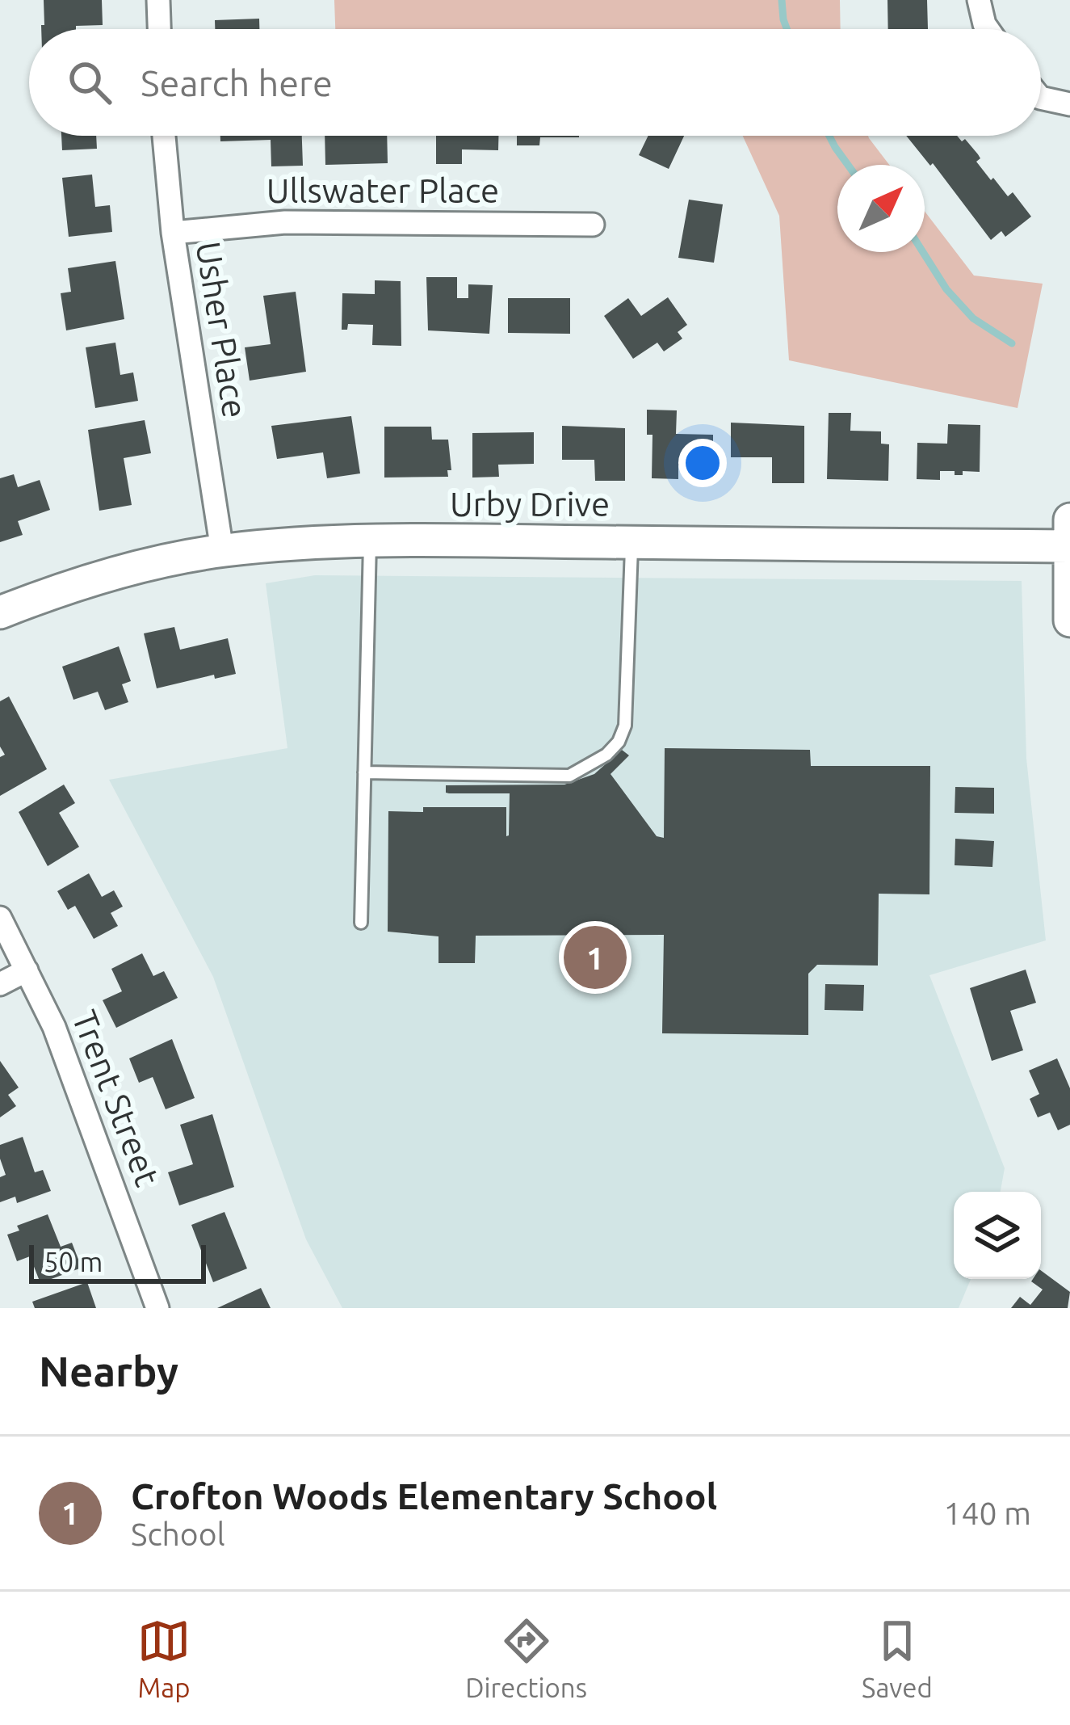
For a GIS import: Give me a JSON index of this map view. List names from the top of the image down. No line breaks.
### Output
{"streets":{"street":["Ullswater Place","Usher Place","Urby Drive","Trent Street"]},"crossings":[["Ullswater Place","Usher Place"],["Usher Place","Urby Drive"]],"scale_bar":"50 m","north":"top right","page":{"search":"Search here","pins":"1","scale":"50 m","heading":"Nearby","list":[{"mark":"1","name":"Crofton Woods Elementary School","note":"School","value":"140 m"}],"nav":["Map","Directions","Saved"]}}
